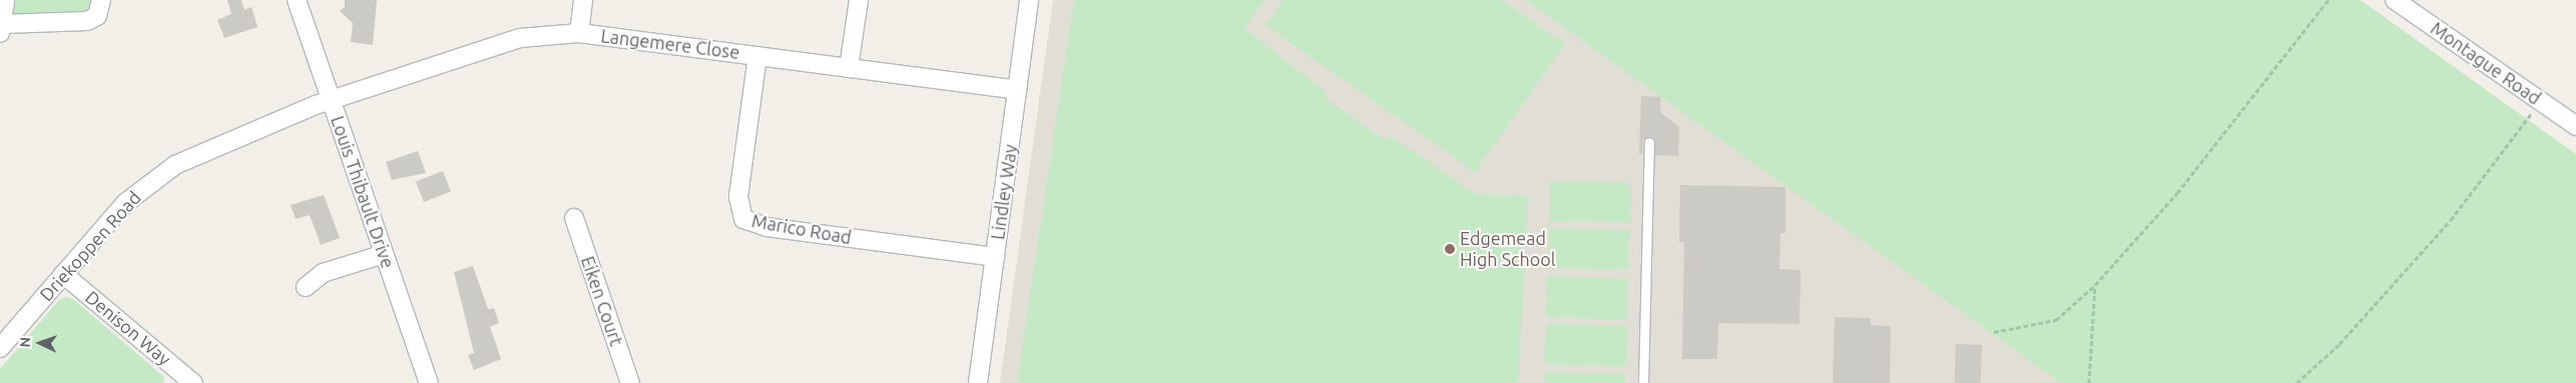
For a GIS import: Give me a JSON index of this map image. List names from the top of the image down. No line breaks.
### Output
{"streets":{"street":["Langemere Close","Montague Road","Louis Thibault Drive","Lindley Way","Marico Road","Driekoppen Road","Eiken Court","Denison Way"]},"crossings":[["Langemere Close","Louis Thibault Drive"],["Langemere Close","Lindley Way"],["Langemere Close","Marico Road"],["Langemere Close","Driekoppen Road"],["Louis Thibault Drive","Driekoppen Road"],["Lindley Way","Marico Road"],["Driekoppen Road","Denison Way"]],"places":["Edgemead High School"],"north":"left"}
